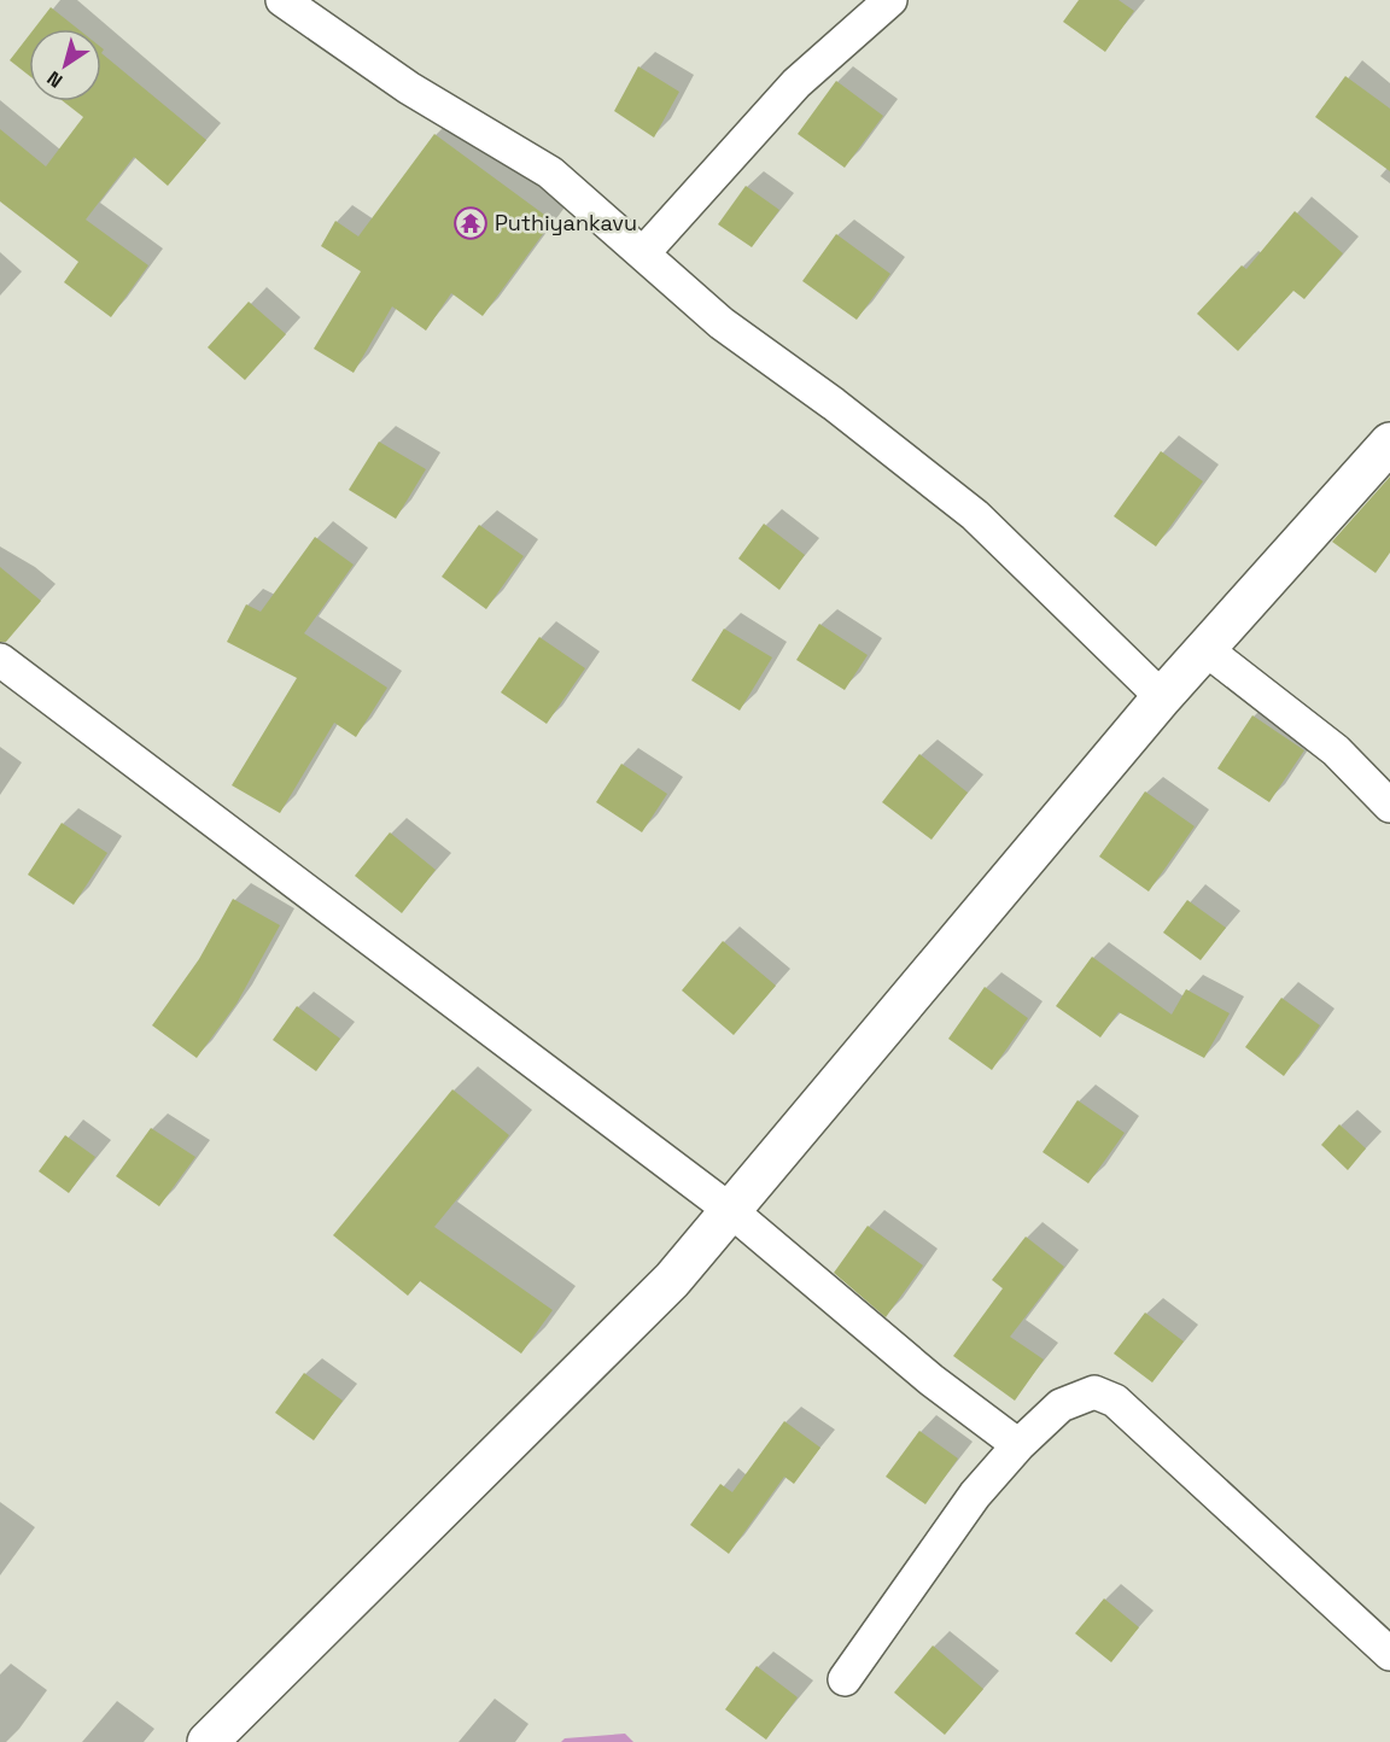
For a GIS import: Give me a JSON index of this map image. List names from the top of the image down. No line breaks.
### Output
{"places":{"temple":["Puthiyankavu"]},"north":"bottom left"}
